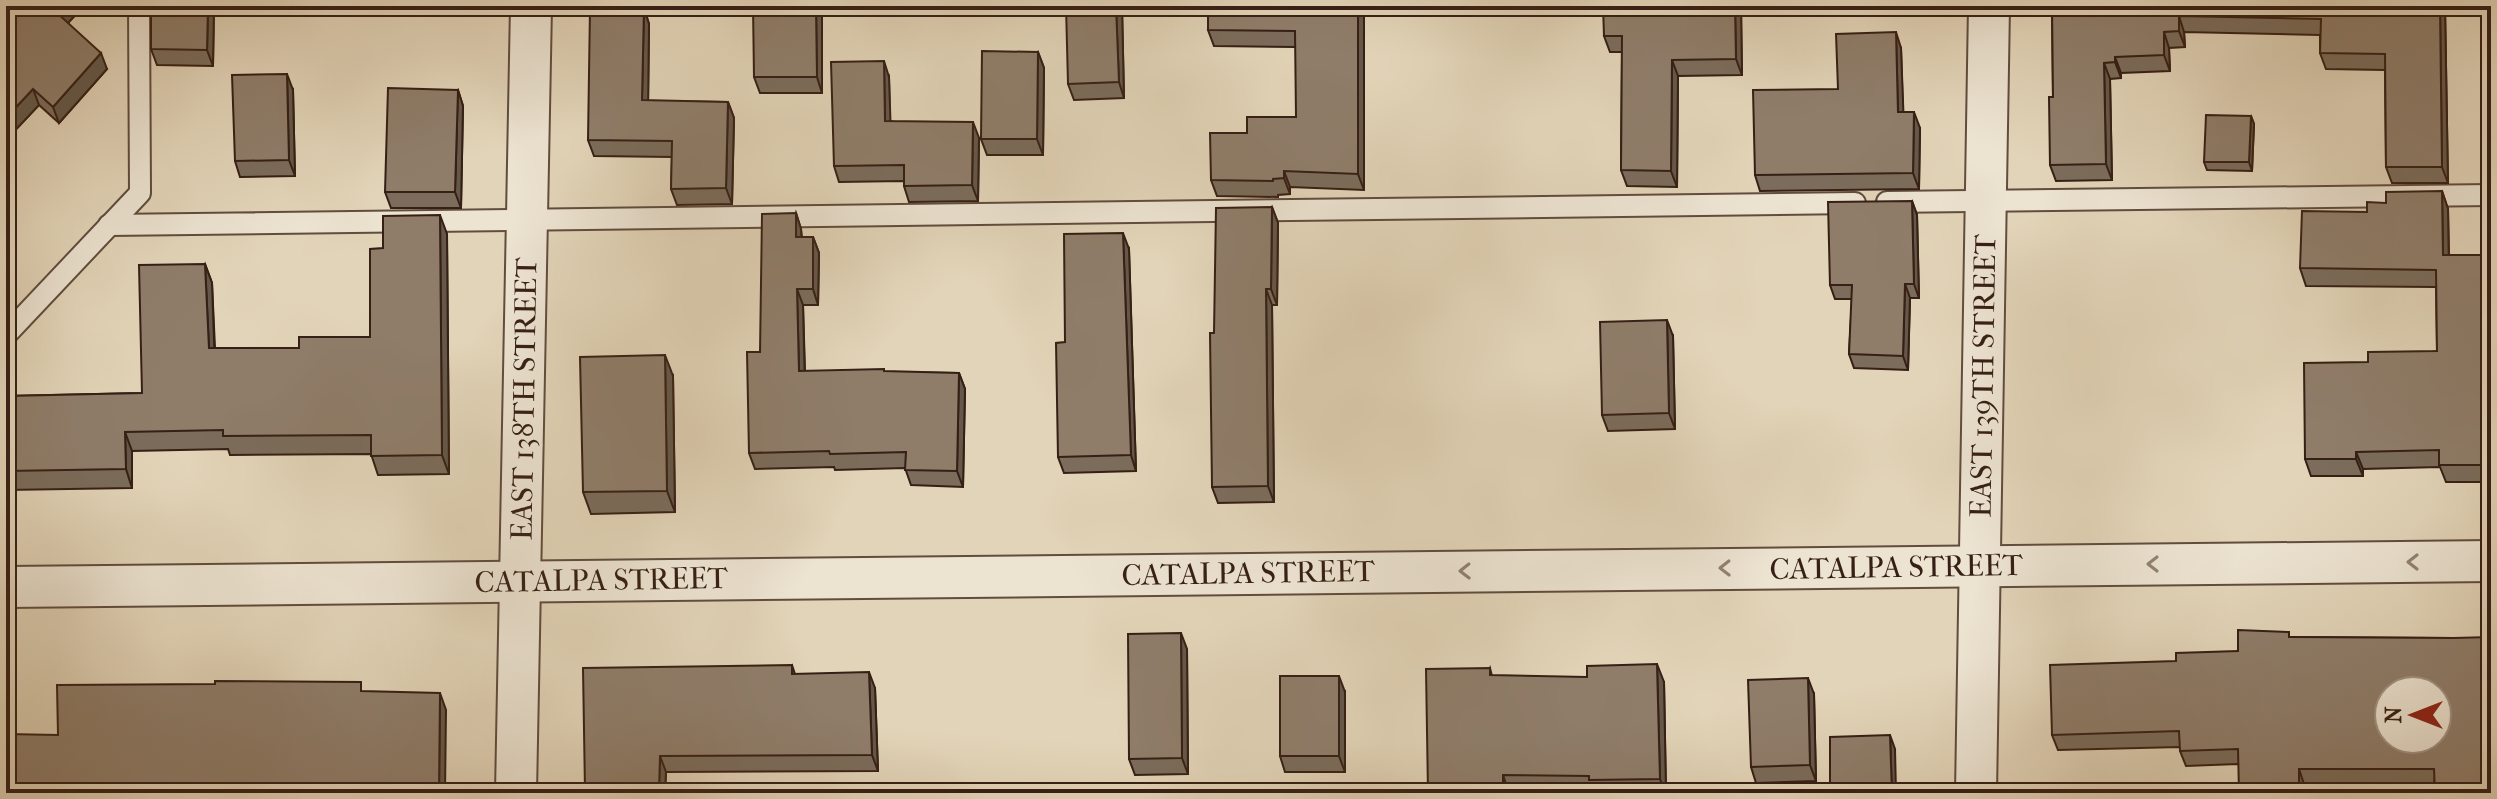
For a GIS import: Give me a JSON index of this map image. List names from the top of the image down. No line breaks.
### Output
{"streets":{"street":["EAST 139TH STREET","EAST 138TH STREET","CATALPA STREET"]},"crossings":[["EAST 139TH STREET","CATALPA STREET"],["EAST 138TH STREET","CATALPA STREET"]],"one_way":["CATALPA STREET"],"north":"left"}
